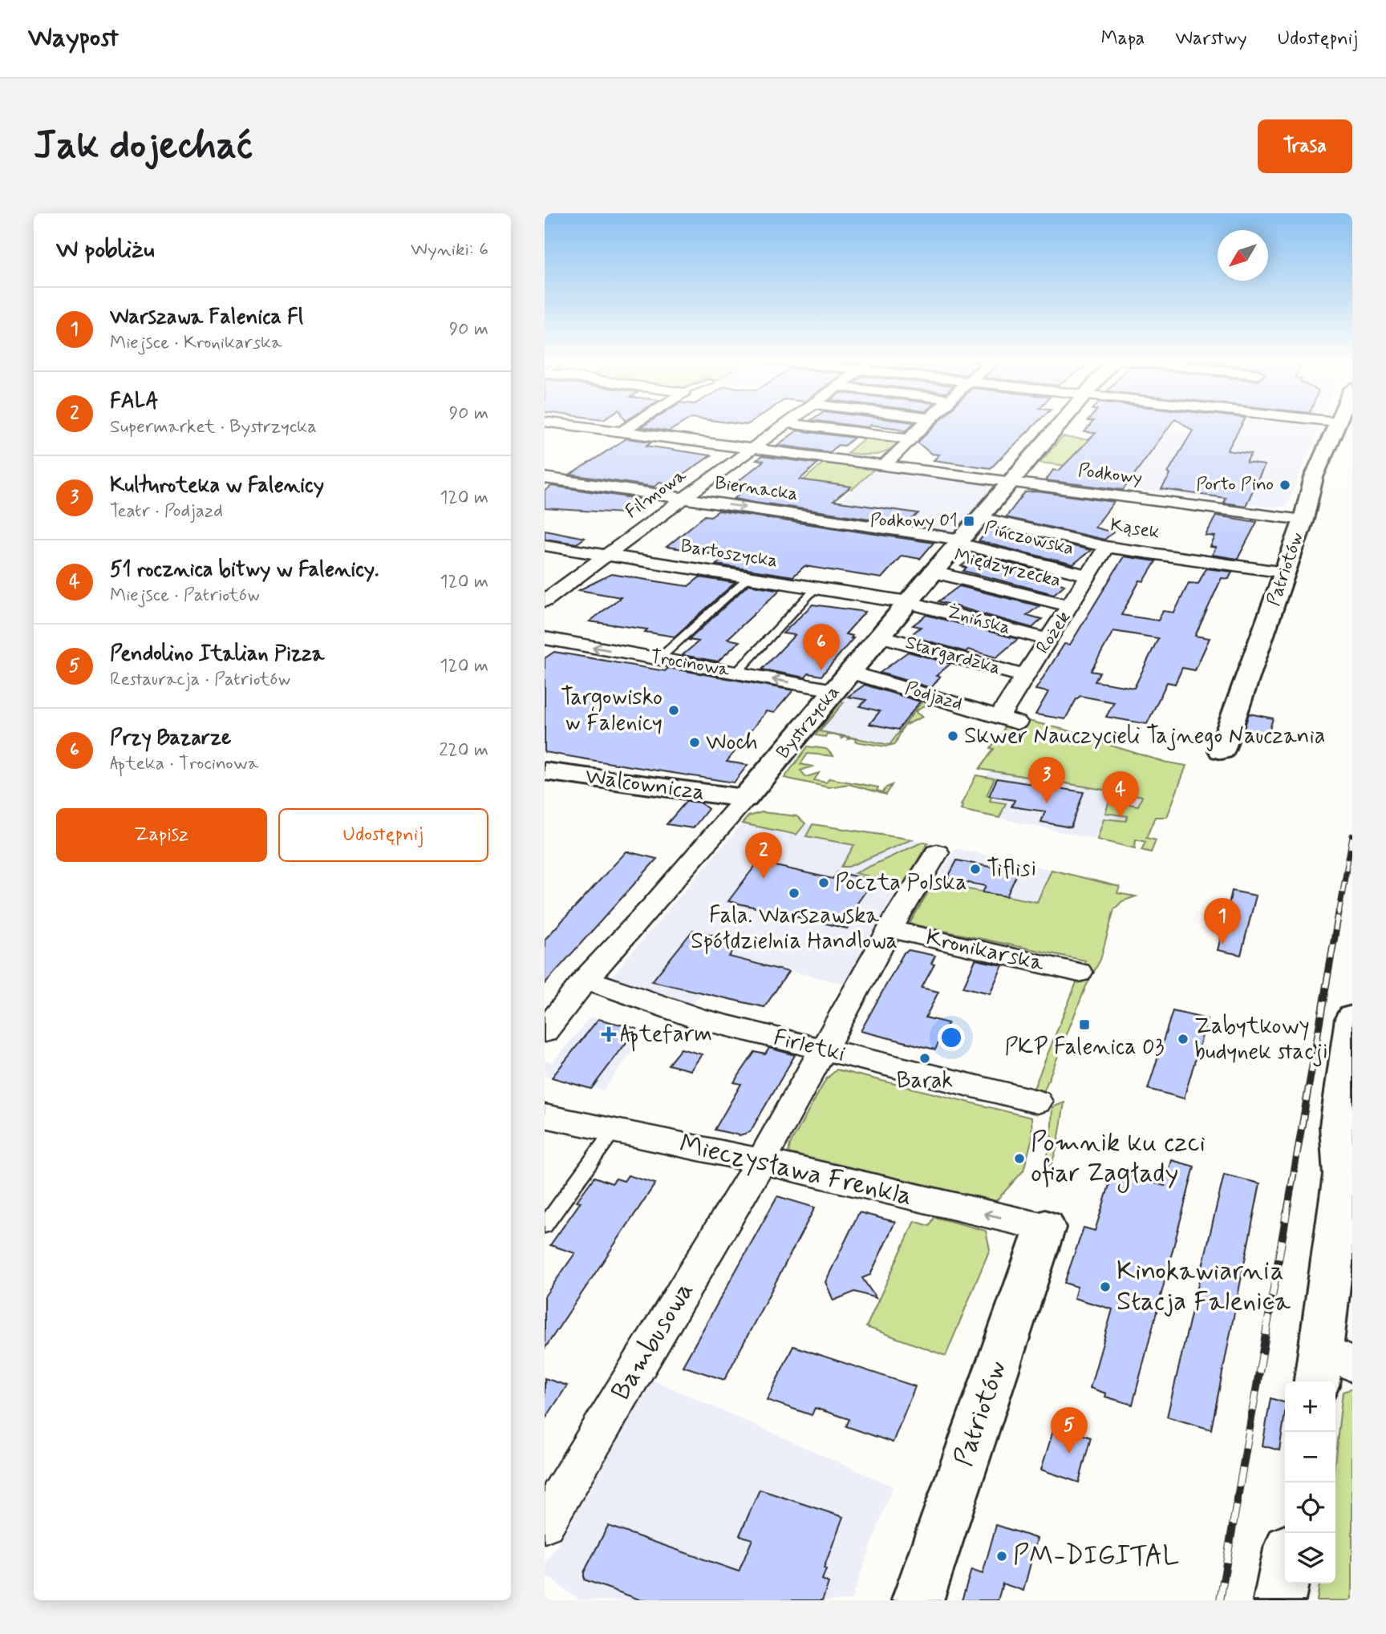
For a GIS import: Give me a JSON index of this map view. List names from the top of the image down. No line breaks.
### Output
{"streets":{"main road":["Patriotów","Bystrzycka","Walcownicza"],"street":["Podkowy","Biernacka","Filmowa","Kąsek","Pińczowska","Bartoszycka","Międzyrzecka","Żnińska","Rożek","Stargardzka","Trocinowa","Podjazd","Kronikarska","Firletki","Mieczysława Frenkla","Bambusowa"]},"crossings":[["Podkowy","Filmowa"],["Podkowy","Patriotów"],["Podkowy","Bystrzycka"],["Biernacka","Filmowa"],["Biernacka","Pińczowska"],["Biernacka","Bystrzycka"],["Filmowa","Bartoszycka"],["Kąsek","Patriotów"],["Kąsek","Rożek"],["Kąsek","Bystrzycka"],["Pińczowska","Rożek"],["Pińczowska","Bystrzycka"],["Bartoszycka","Żnińska"],["Bartoszycka","Bystrzycka"],["Międzyrzecka","Rożek"],["Międzyrzecka","Bystrzycka"],["Patriotów","Mieczysława Frenkla"],["Żnińska","Rożek"],["Żnińska","Bystrzycka"],["Rożek","Stargardzka"],["Rożek","Podjazd"],["Stargardzka","Bystrzycka"],["Trocinowa","Bystrzycka"],["Podjazd","Bystrzycka"],["Bystrzycka","Walcownicza"],["Bystrzycka","Firletki"],["Kronikarska","Bambusowa"],["Firletki","Bambusowa"],["Mieczysława Frenkla","Bambusowa"]],"one_way":["Trocinowa","Mieczysława Frenkla"],"places":{"other":["Porto Pino","Targowisko w Falenicy","Skwer Nauczycieli Tajnego Nauczania","Woch","Tiflisi","Poczta Polska","Fala. Warszawska Spółdzielnia Handlowa","Zabytkowy budynek stacji","Barak","Pomnik ku czci ofiar Zagłady","Kinokawiarnia Stacja Falenica","PM-DIGITAL"],"transit":["Podkowy 01","PKP Falenica 03"],"health":["Aptefarm"]},"north":"bottom left","page":{"header":"Waypost","nav":["Mapa","Warstwy","Udostępnij"],"buttons":["Trasa",["Zapisz","Udostępnij"]],"title":"Jak dojechać","heading":["W pobliżu","Wyniki: 6"],"list":[{"mark":"1","name":"Warszawa Falenica Fl","note":"Miejsce · Kronikarska","value":"90 m"},{"mark":"2","name":"FALA","note":"Supermarket · Bystrzycka","value":"90 m"},{"mark":"3","name":"Kulturoteka w Falenicy","note":"Teatr · Podjazd","value":"120 m"},{"mark":"4","name":"51 rocznica bitwy w Falenicy.","note":"Miejsce · Patriotów","value":"120 m"},{"mark":"5","name":"Pendolino Italian Pizza","note":"Restauracja · Patriotów","value":"120 m"},{"mark":"6","name":"Przy Bazarze","note":"Apteka · Trocinowa","value":"220 m"}],"pins":["6","3","4","2","1","5"],"map_buttons":["+","−"]}}
